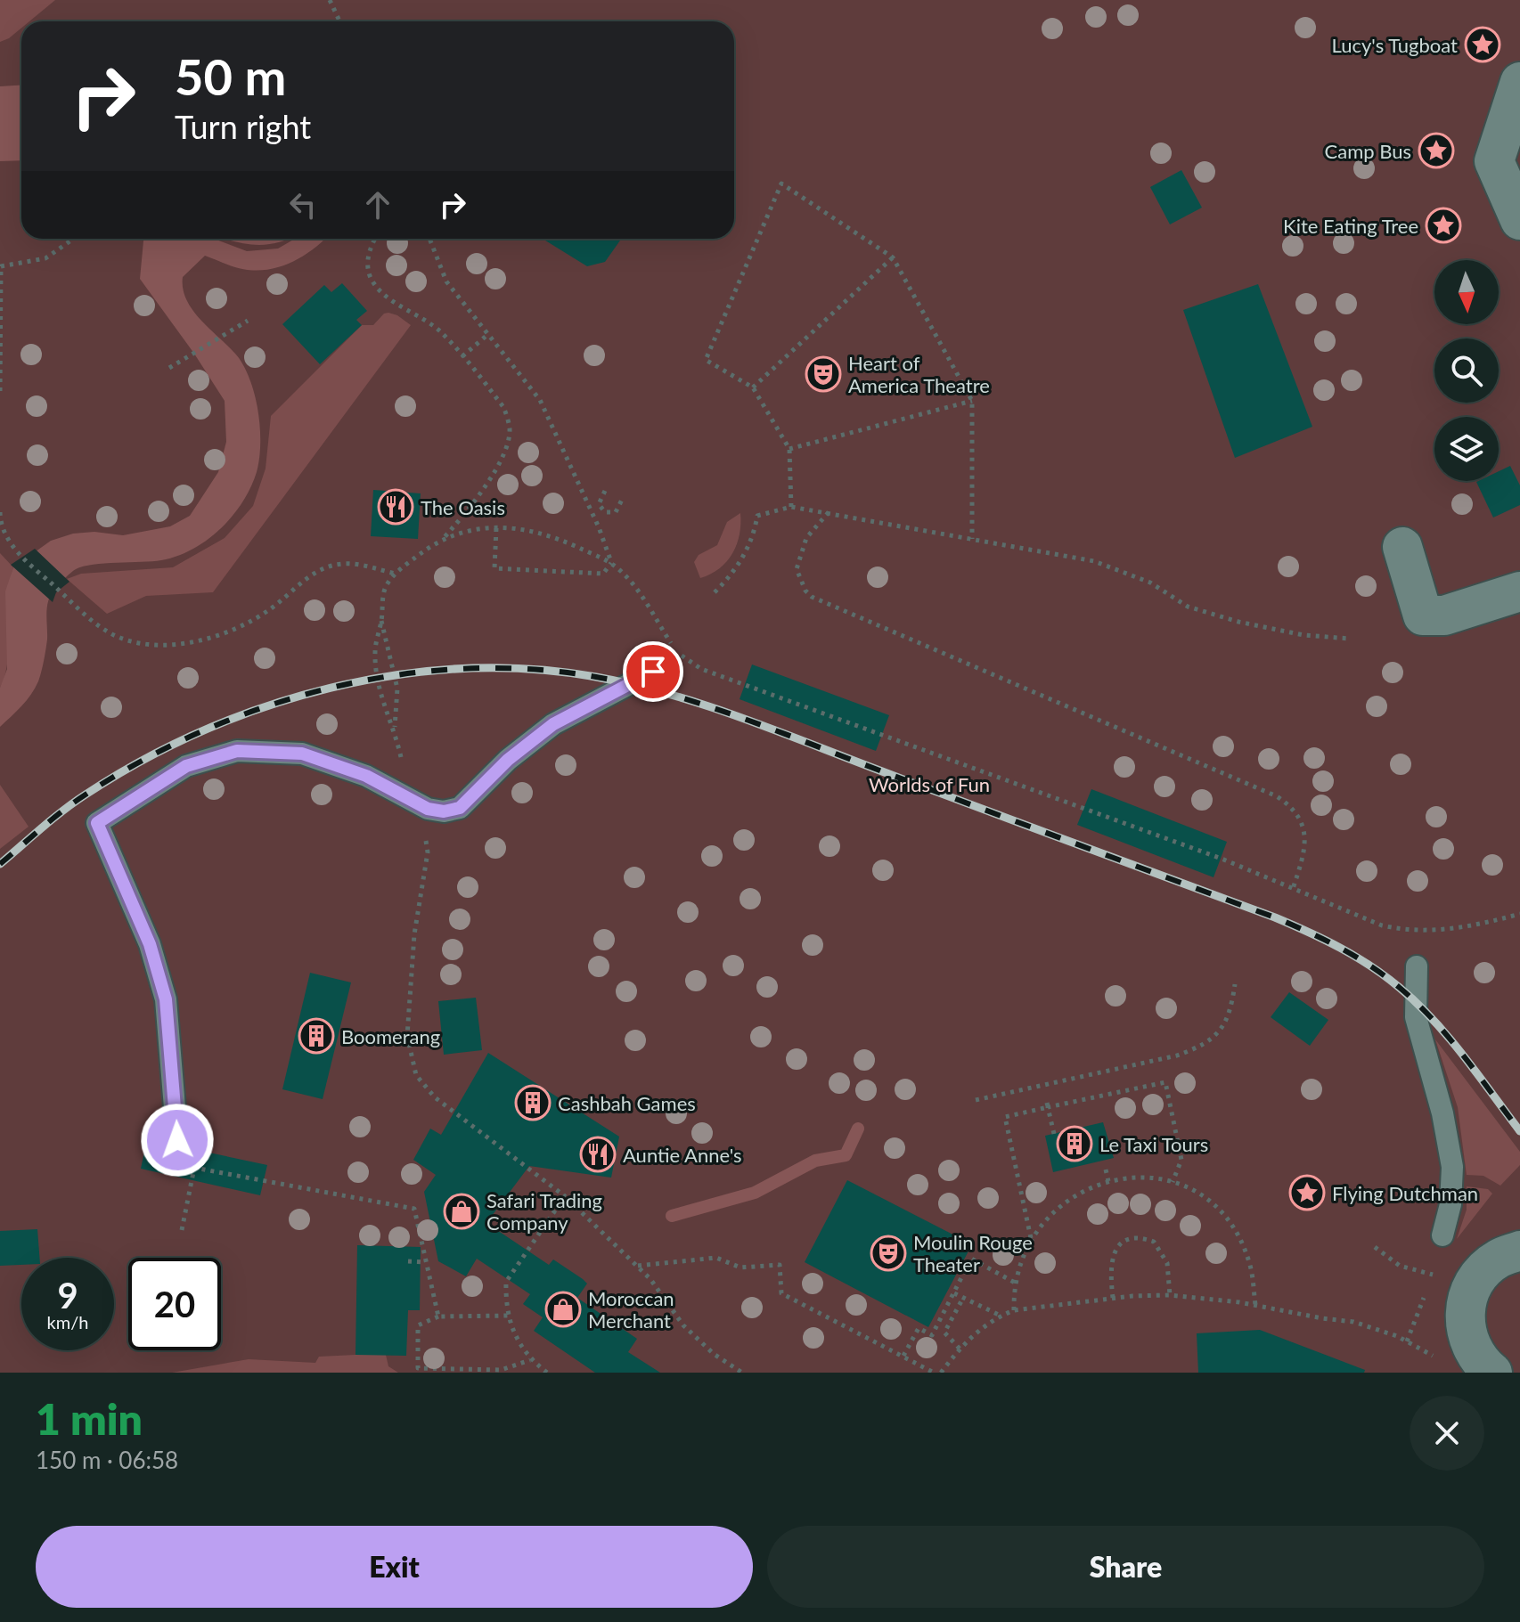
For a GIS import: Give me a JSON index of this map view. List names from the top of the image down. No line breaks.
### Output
{"parks":["Worlds of Fun"],"places":{"place":["Lucy's Tugboat","Camp Bus","Kite Eating Tree","Flying Dutchman"],"theatre":["Heart of America Theatre","Moulin Rouge Theater"],"restaurant":["The Oasis","Auntie Anne's"],"building":["Boomerang","Cashbah Games","Le Taxi Tours"],"shop":["Safari Trading Company","Moroccan Merchant"]},"north":"bottom","page":{"turn":["50 m","Turn right"],"speed":"9 km/h","limit":"20","heading":["1 min","150 m · 06:58"],"buttons":["Exit","Share"]}}
